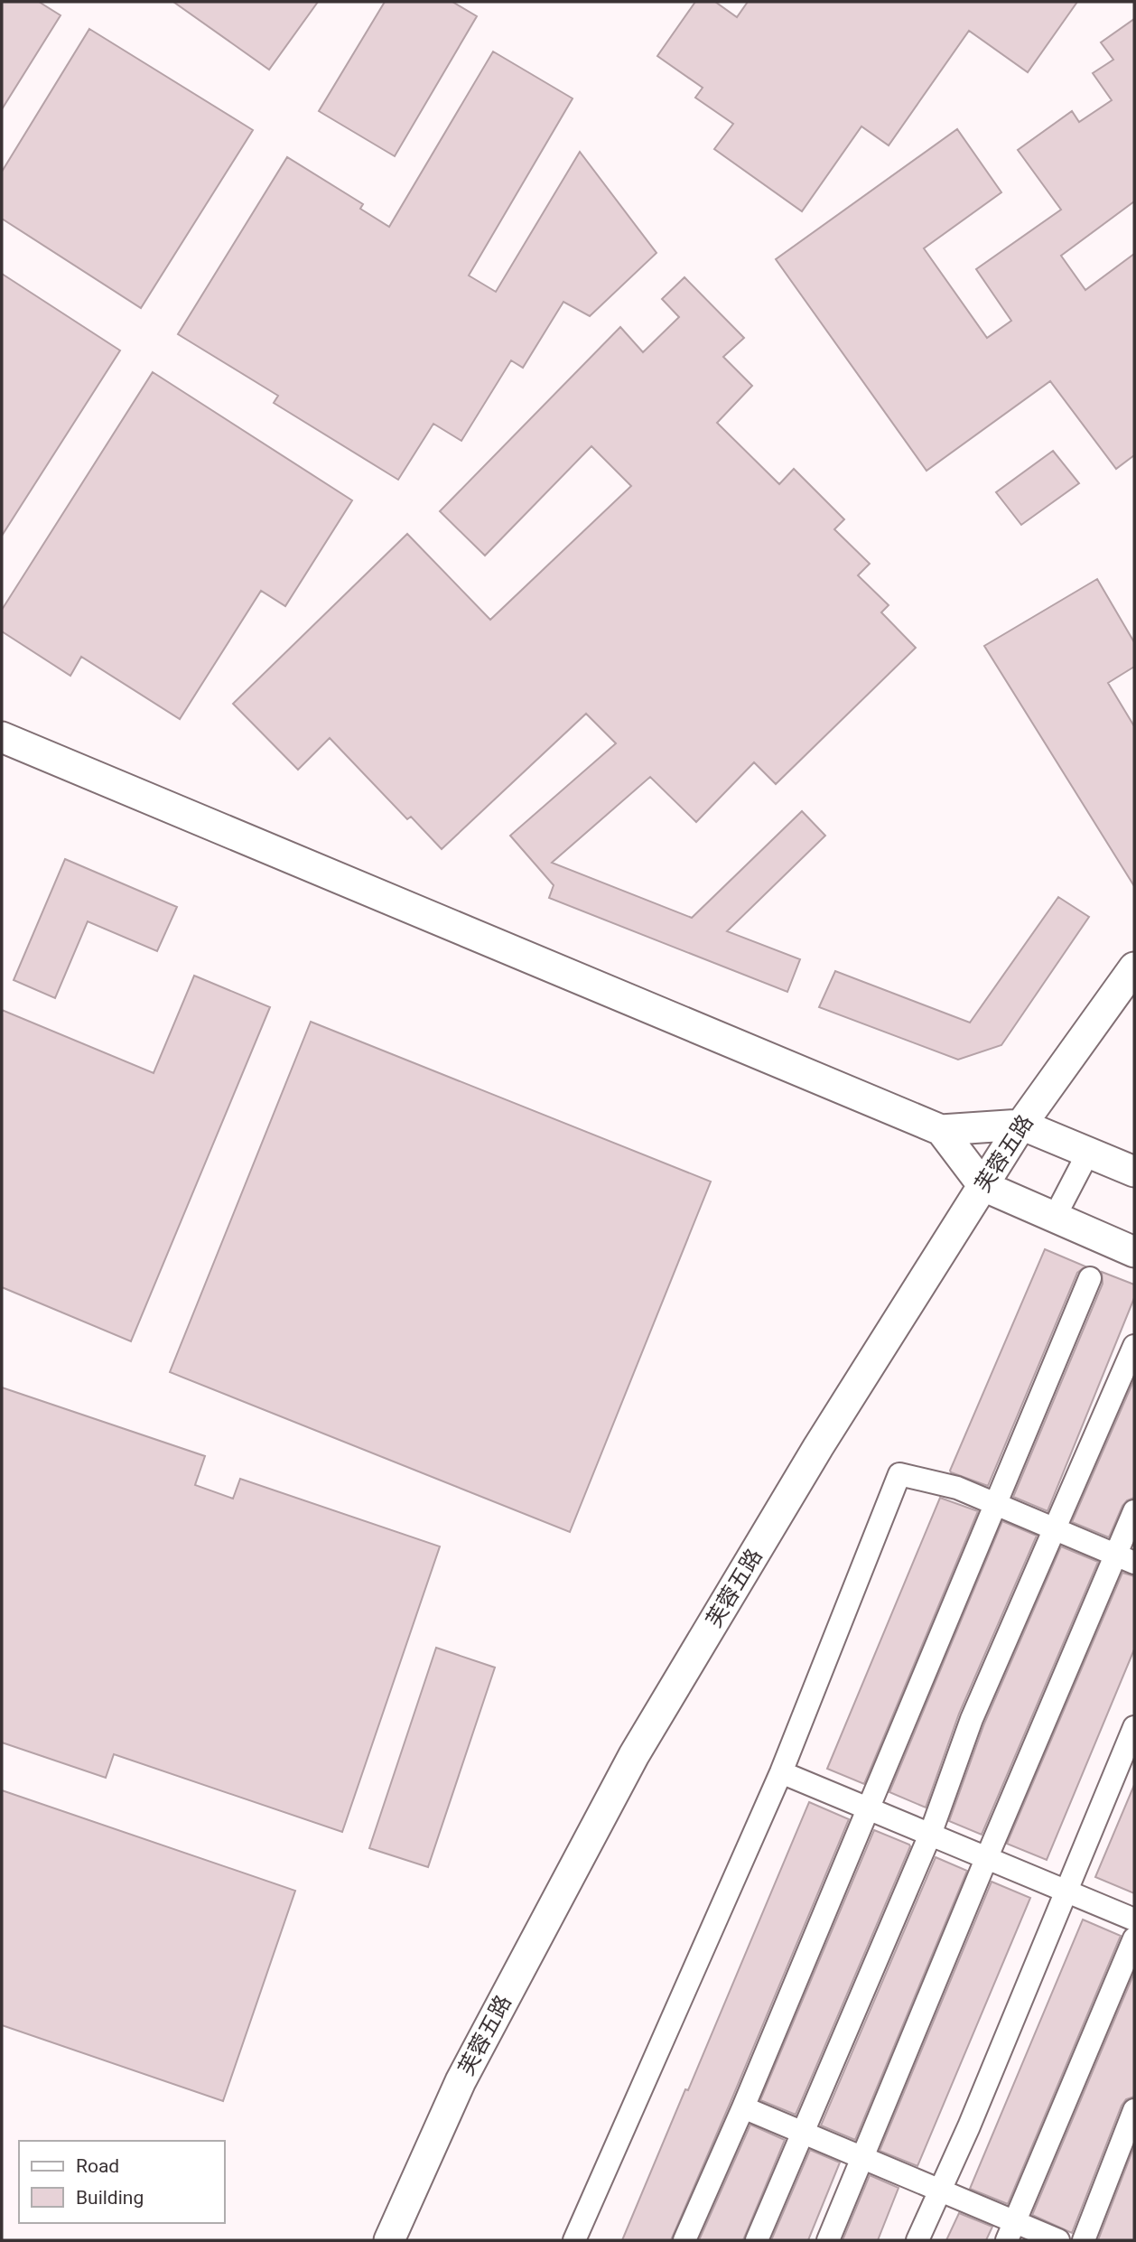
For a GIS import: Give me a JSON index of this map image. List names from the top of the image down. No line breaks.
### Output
{"streets":{"street":["芙蓉五路"]},"legend":["Road","Building"]}
